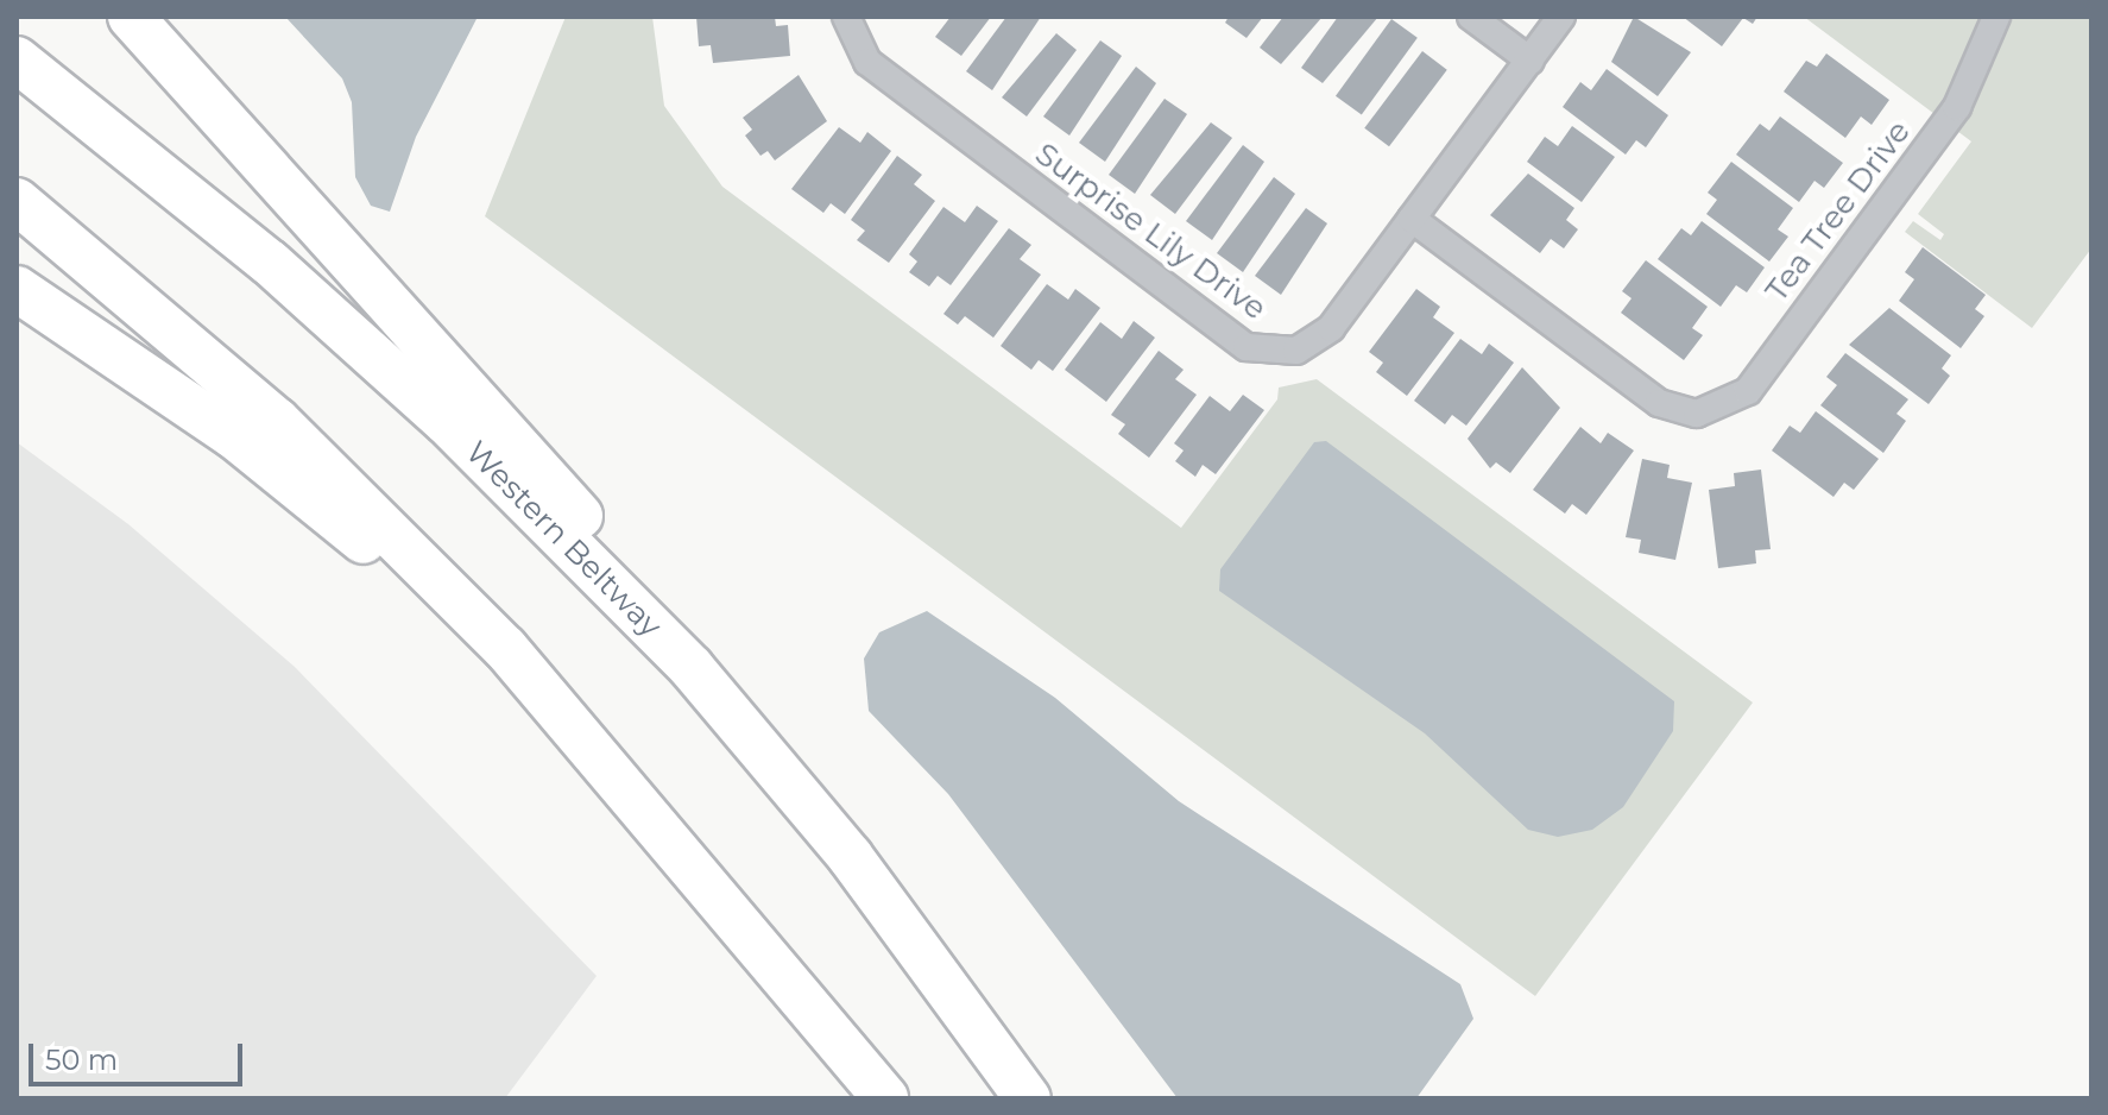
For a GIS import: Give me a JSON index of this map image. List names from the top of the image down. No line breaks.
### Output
{"streets":{"highway":["Western Beltway"],"street":["Tea Tree Drive","Surprise Lily Drive"]},"crossings":[["Tea Tree Drive","Surprise Lily Drive"]],"scale_bar":"50 m"}
